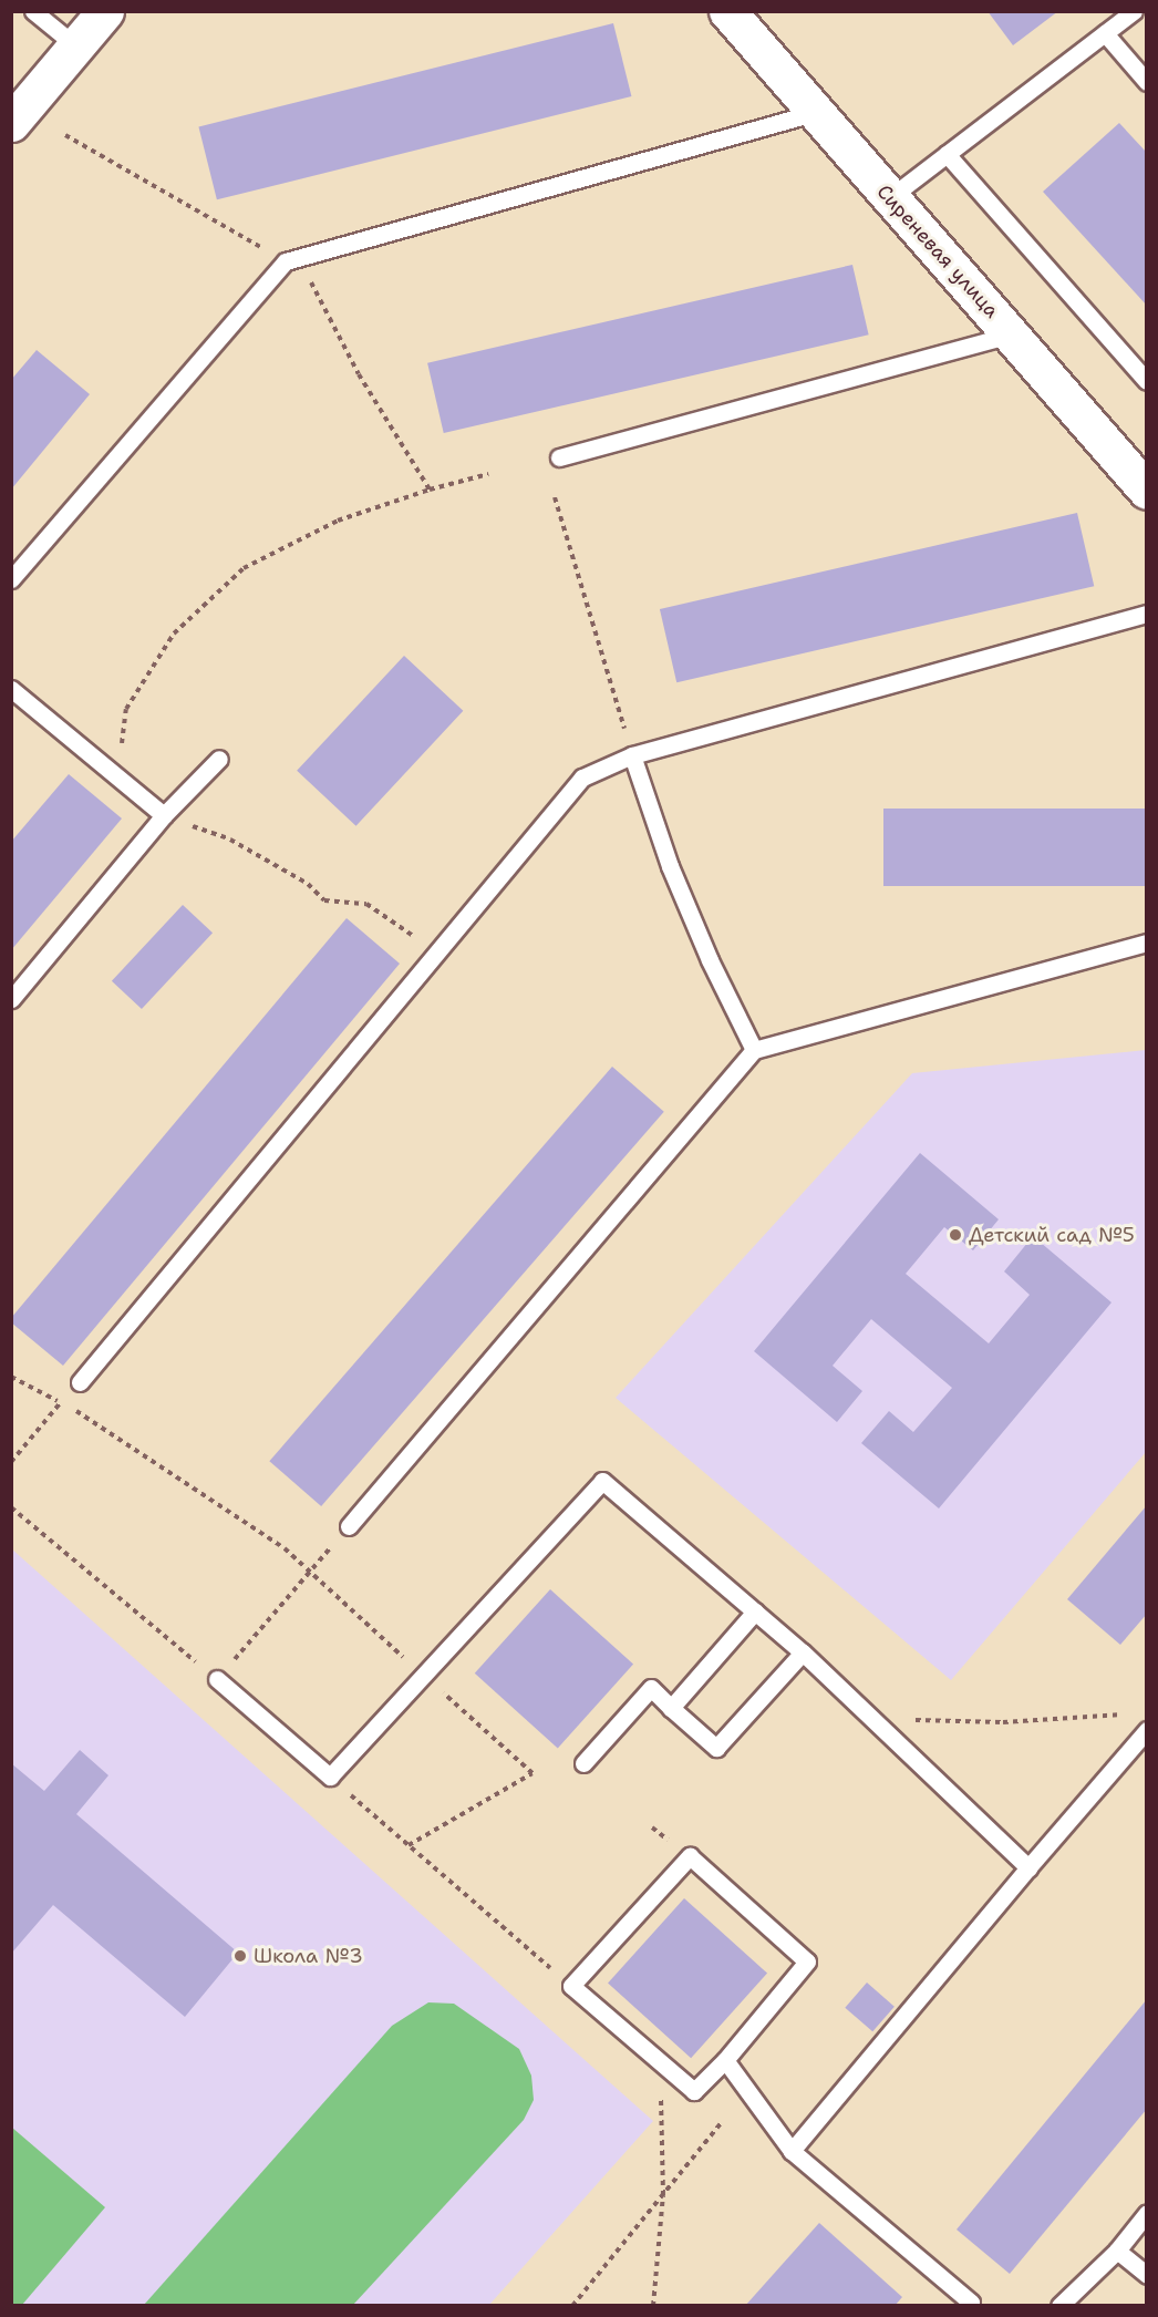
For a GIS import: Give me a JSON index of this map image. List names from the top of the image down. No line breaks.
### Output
{"streets":{"street":["Сиреневая улица"]},"places":["Детский сад №5","Школа №3"]}
